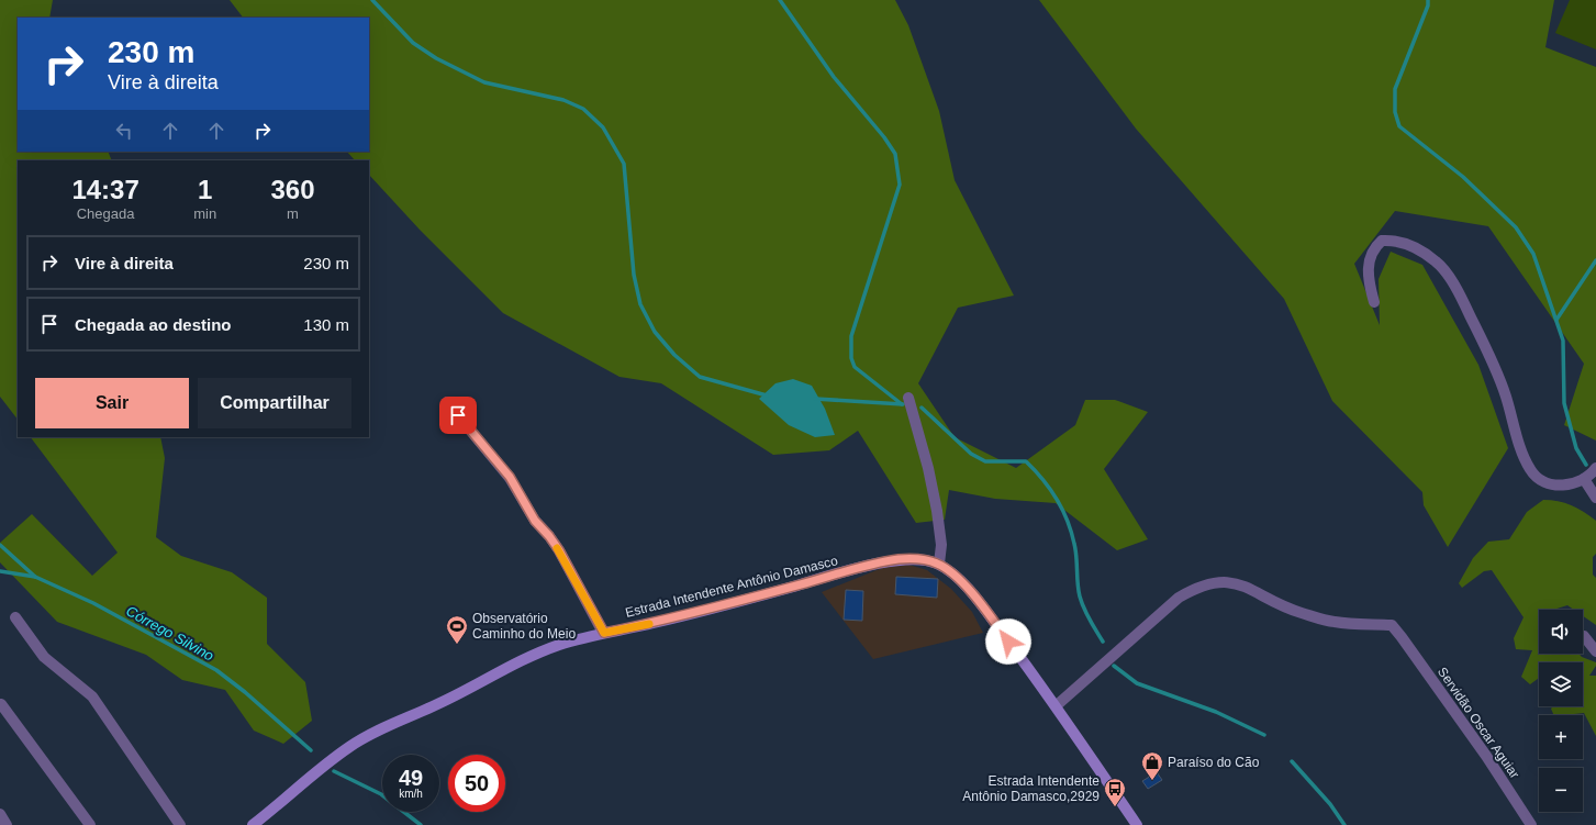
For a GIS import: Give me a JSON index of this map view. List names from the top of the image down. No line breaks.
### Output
{"streets":{"main road":["Estrada Intendente Antônio Damasco"],"street":["Servidão Oscar Aguiar"]},"crossings":[["Estrada Intendente Antônio Damasco","Servidão Oscar Aguiar"]],"water":["Córrego Silvino"],"places":{"sports":["Observatório Caminho do Meio"],"shop":["Paraíso do Cão"],"bus stop":["Estrada Intendente Antônio Damasco,2929"]},"page":{"turn":["230 m","Vire à direita"],"eta":["14:37","Chegada","1","min","360","m"],"list":[{"name":"Vire à direita","value":"230 m"},{"name":"Chegada ao destino","value":"130 m"}],"buttons":["Sair","Compartilhar"],"map_buttons":["+","−"],"speed":"49 km/h","limit":"50"}}
